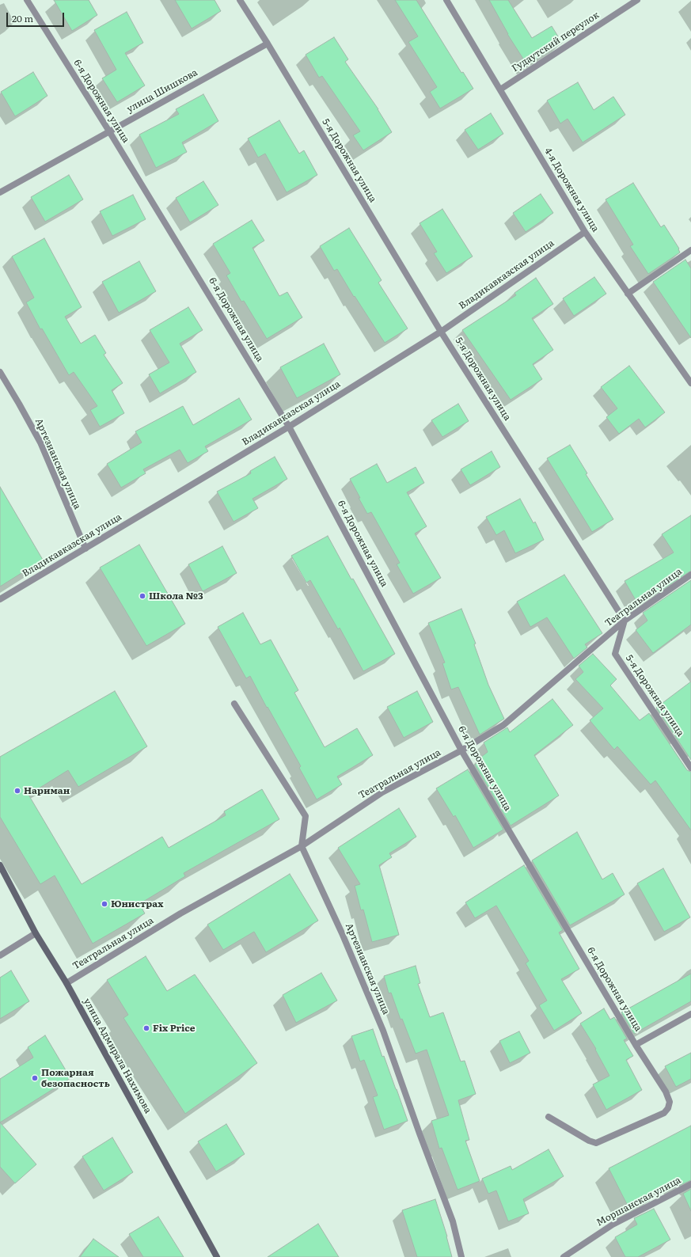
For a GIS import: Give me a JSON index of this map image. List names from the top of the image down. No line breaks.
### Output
{"streets":{"main road":["улица Адмирала Нахимова"],"street":["Гудаутский переулок","улица Шишкова","6-я Дорожная улица","5-я Дорожная улица","4-я Дорожная улица","Владикавказская улица","Артезианская улица","Театральная улица","Моршанская улица"]},"crossings":[["Гудаутский переулок","4-я Дорожная улица"],["улица Шишкова","6-я Дорожная улица"],["улица Шишкова","5-я Дорожная улица"],["6-я Дорожная улица","Владикавказская улица"],["6-я Дорожная улица","Театральная улица"],["5-я Дорожная улица","Владикавказская улица"],["5-я Дорожная улица","Театральная улица"],["4-я Дорожная улица","Владикавказская улица"],["Владикавказская улица","Артезианская улица"],["Артезианская улица","Театральная улица"],["Театральная улица","улица Адмирала Нахимова"]],"places":["Школа №3","Нариман","Юнистрах","Fix Price","Пожарная безопасность"],"scale_bar":"20 m"}
